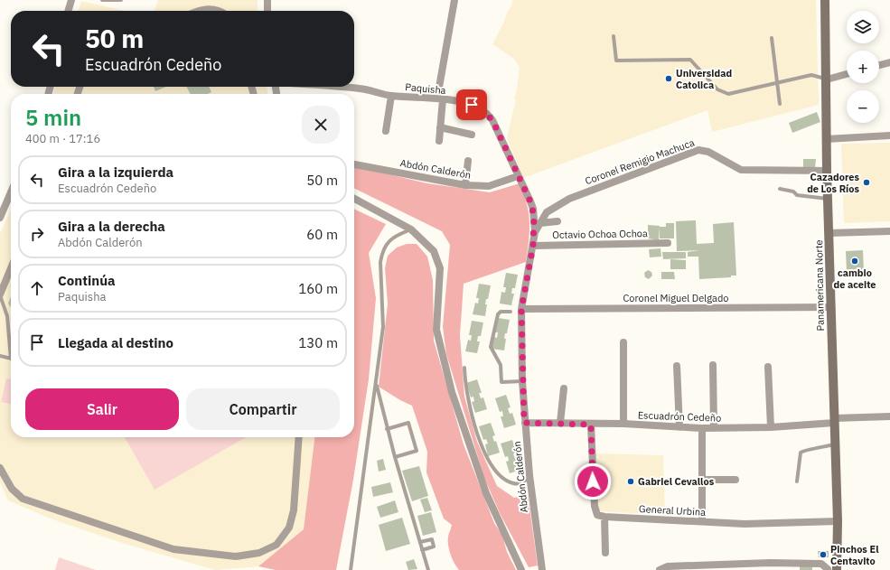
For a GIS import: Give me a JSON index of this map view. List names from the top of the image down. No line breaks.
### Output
{"streets":{"main road":["Panamericana Norte"],"street":["Paquisha","Coronel Remigio Machuca","Abdón Calderón","Octavio Ochoa Ochoa","Coronel Miguel Delgado","Escuadrón Cedeño","General Urbina"]},"crossings":[["Paquisha","Abdón Calderón"],["Coronel Remigio Machuca","Abdón Calderón"],["Coronel Remigio Machuca","Panamericana Norte"],["Abdón Calderón","Octavio Ochoa Ochoa"],["Abdón Calderón","Coronel Miguel Delgado"],["Abdón Calderón","Escuadrón Cedeño"],["Panamericana Norte","Coronel Miguel Delgado"],["Panamericana Norte","Escuadrón Cedeño"],["Panamericana Norte","General Urbina"]],"places":["Universidad Catolica","Cazadores de Los Ríos","cambio de aceite","Gabriel Cevallos","Pinchos El Centavito"],"page":{"map_buttons":["+","−"],"turn":["50 m","Escuadrón Cedeño"],"heading":["5 min","400 m · 17:16"],"list":[{"name":"Gira a la izquierda","note":"Escuadrón Cedeño","value":"50 m"},{"name":"Gira a la derecha","note":"Abdón Calderón","value":"60 m"},{"name":"Continúa","note":"Paquisha","value":"160 m"},{"name":"Llegada al destino","value":"130 m"}],"buttons":["Salir","Compartir"]}}
